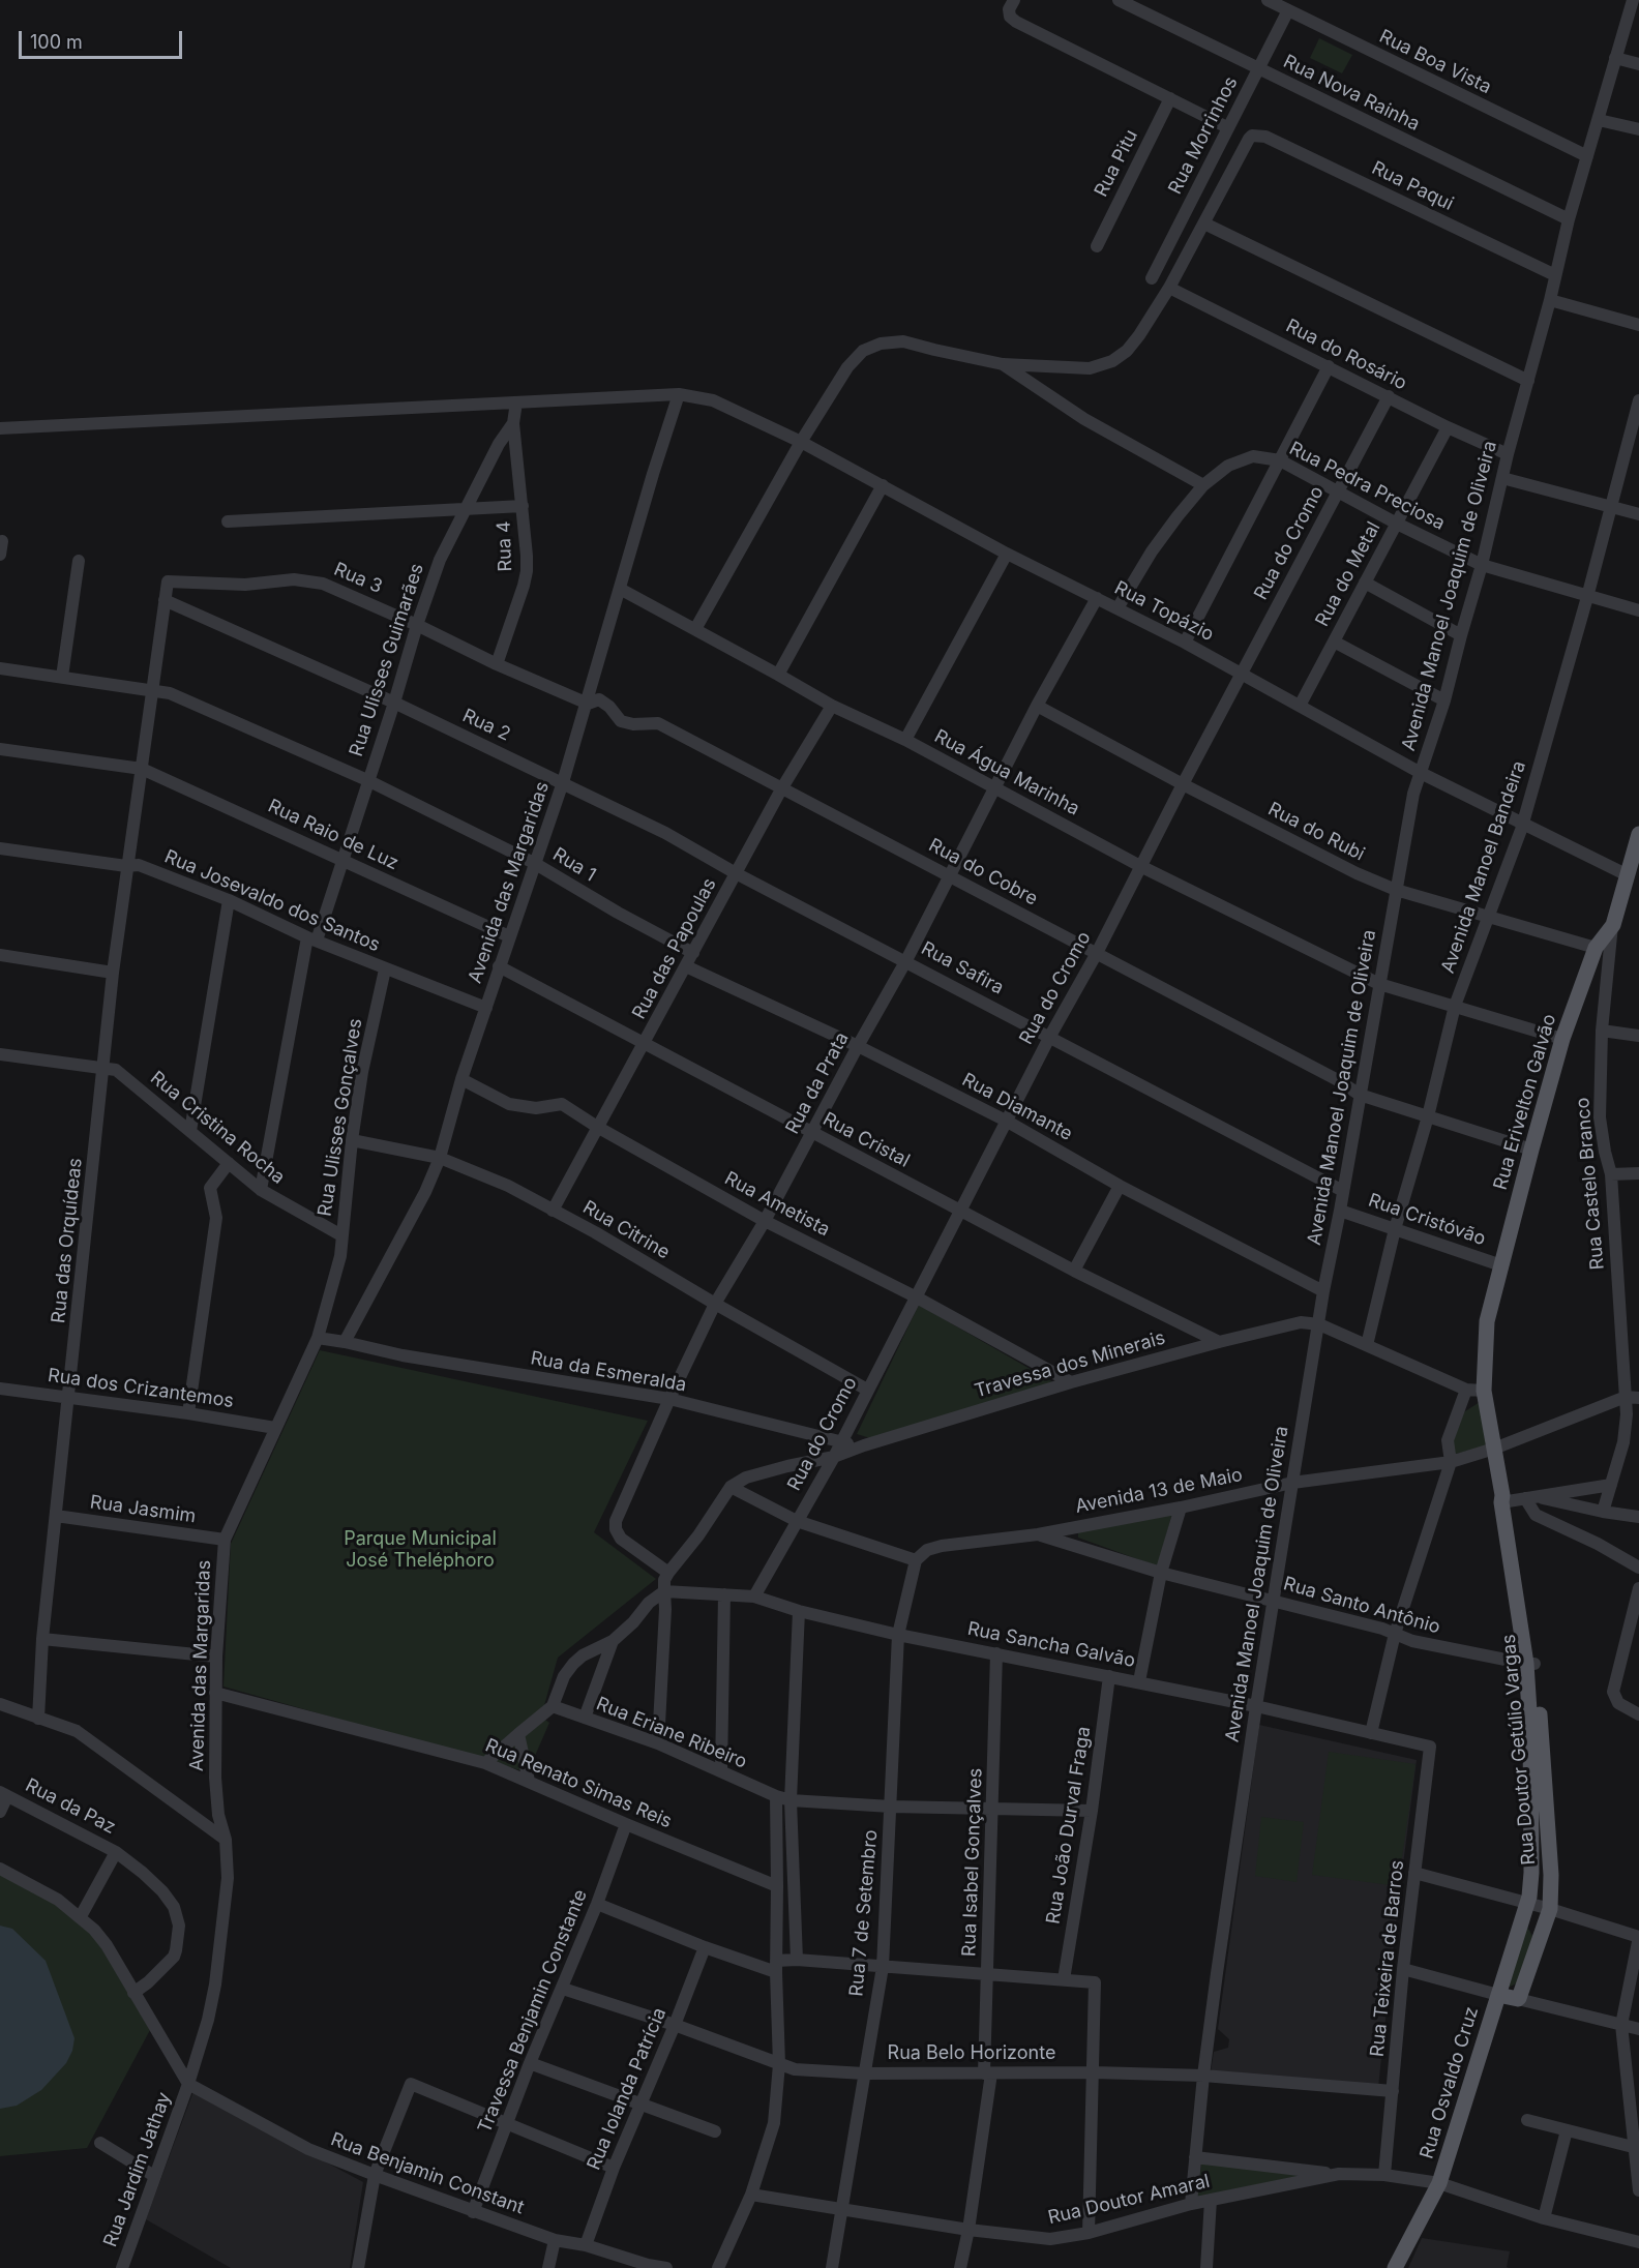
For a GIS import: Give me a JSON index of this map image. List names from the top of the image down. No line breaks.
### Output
{"streets":{"main road":["Rua Erivelton Galvão","Rua Doutor Getúlio Vargas","Rua Osvaldo Cruz"],"street":["Rua Boa Vista","Rua Nova Rainha","Rua Morrinhos","Rua Pitu","Rua Paqui","Rua do Rosário","Rua Pedra Preciosa","Rua do Cromo","Rua 4","Rua do Metal","Rua 3","Avenida Manoel Joaquim de Oliveira","Rua Topázio","Rua Ulisses Guimarães","Rua 2","Rua Água Marinha","Rua do Rubi","Rua Raio de Luz","Rua 1","Avenida Manoel Bandeira","Rua do Cobre","Avenida das Margaridas","Rua Josevaldo dos Santos","Rua das Papoulas","Rua Safira","Rua da Prata","Rua Diamante","Rua Ulisses Gonçalves","Rua Cristina Rocha","Rua Cristal","Rua Castelo Branco","Rua Ametista","Rua Cristóvão","Rua Citrine","Rua das Orquídeas","Travessa dos Minerais","Rua da Esmeralda","Rua dos Crizantemos","Avenida 13 de Maio","Rua Jasmim","Rua Santo Antônio","Rua Sancha Galvão","Rua Eriane Ribeiro","Rua Renato Simas Reis","Rua da Paz","Rua João Durval Fraga","Rua Isabel Gonçalves","Rua 7 de Setembro","Rua Teixeira de Barros","Travessa Benjamin Constante","Rua Belo Horizonte","Rua Iolanda Patrícia","Rua Jardim Jathay","Rua Benjamin Constant","Rua Doutor Amaral"]},"crossings":[["Rua Boa Vista","Rua Morrinhos"],["Rua Boa Vista","Avenida Manoel Joaquim de Oliveira"],["Rua Nova Rainha","Rua Morrinhos"],["Rua Nova Rainha","Avenida Manoel Joaquim de Oliveira"],["Rua Paqui","Avenida Manoel Joaquim de Oliveira"],["Rua do Rosário","Rua do Cromo"],["Rua do Rosário","Rua do Metal"],["Rua do Rosário","Avenida Manoel Joaquim de Oliveira"],["Rua Pedra Preciosa","Rua do Cromo"],["Rua Pedra Preciosa","Rua do Metal"],["Rua Pedra Preciosa","Avenida Manoel Joaquim de Oliveira"],["Rua Pedra Preciosa","Avenida Manoel Bandeira"],["Rua do Cromo","Rua Topázio"],["Rua do Cromo","Rua Água Marinha"],["Rua do Cromo","Rua do Rubi"],["Rua do Cromo","Rua do Cobre"],["Rua do Cromo","Rua Safira"],["Rua do Cromo","Rua Diamante"],["Rua do Cromo","Rua Cristal"],["Rua do Cromo","Rua Ametista"],["Rua do Cromo","Rua Citrine"],["Rua do Cromo","Travessa dos Minerais"],["Rua do Cromo","Rua da Esmeralda"],["Rua do Cromo","Rua Sancha Galvão"],["Rua 4","Rua 3"],["Rua 4","Rua Ulisses Guimarães"],["Rua do Metal","Rua Topázio"],["Rua 3","Rua Ulisses Guimarães"],["Rua 3","Rua do Cobre"],["Rua 3","Avenida das Margaridas"],["Rua 3","Rua das Orquídeas"],["Avenida Manoel Joaquim de Oliveira","Rua Topázio"],["Avenida Manoel Joaquim de Oliveira","Rua Água Marinha"],["Avenida Manoel Joaquim de Oliveira","Rua do Rubi"],["Avenida Manoel Joaquim de Oliveira","Rua do Cobre"],["Avenida Manoel Joaquim de Oliveira","Rua Safira"],["Avenida Manoel Joaquim de Oliveira","Rua Diamante"],["Avenida Manoel Joaquim de Oliveira","Rua Cristóvão"],["Avenida Manoel Joaquim de Oliveira","Travessa dos Minerais"],["Avenida Manoel Joaquim de Oliveira","Avenida 13 de Maio"],["Avenida Manoel Joaquim de Oliveira","Rua Santo Antônio"],["Avenida Manoel Joaquim de Oliveira","Rua Sancha Galvão"],["Avenida Manoel Joaquim de Oliveira","Rua Belo Horizonte"],["Avenida Manoel Joaquim de Oliveira","Rua Doutor Amaral"],["Rua Topázio","Rua Ulisses Guimarães"],["Rua Topázio","Avenida Manoel Bandeira"],["Rua Topázio","Avenida das Margaridas"],["Rua Topázio","Rua da Prata"],["Rua Topázio","Rua Erivelton Galvão"],["Rua Ulisses Guimarães","Rua 2"],["Rua Ulisses Guimarães","Rua Raio de Luz"],["Rua Ulisses Guimarães","Rua 1"],["Rua Ulisses Guimarães","Rua Josevaldo dos Santos"],["Rua Ulisses Guimarães","Rua Cristina Rocha"],["Rua 2","Avenida das Margaridas"],["Rua 2","Rua Safira"],["Rua 2","Rua das Orquídeas"],["Rua Água Marinha","Avenida Manoel Bandeira"],["Rua Água Marinha","Avenida das Margaridas"],["Rua Água Marinha","Rua das Papoulas"],["Rua Água Marinha","Rua da Prata"],["Rua Água Marinha","Rua Erivelton Galvão"],["Rua do Rubi","Avenida Manoel Bandeira"],["Rua do Rubi","Rua da Prata"],["Rua do Rubi","Rua Erivelton Galvão"],["Rua Raio de Luz","Avenida das Margaridas"],["Rua Raio de Luz","Rua das Orquídeas"],["Rua 1","Avenida das Margaridas"],["Rua 1","Rua das Papoulas"],["Rua 1","Rua das Orquídeas"],["Avenida Manoel Bandeira","Rua do Cobre"],["Avenida Manoel Bandeira","Rua Cristóvão"],["Rua do Cobre","Avenida das Margaridas"],["Rua do Cobre","Rua das Papoulas"],["Rua do Cobre","Rua da Prata"],["Rua do Cobre","Rua Erivelton Galvão"],["Avenida das Margaridas","Rua Josevaldo dos Santos"],["Avenida das Margaridas","Rua Safira"],["Avenida das Margaridas","Rua Ulisses Gonçalves"],["Avenida das Margaridas","Rua Cristina Rocha"],["Avenida das Margaridas","Rua Cristal"],["Avenida das Margaridas","Rua Ametista"],["Avenida das Margaridas","Rua Citrine"],["Avenida das Margaridas","Rua da Esmeralda"],["Avenida das Margaridas","Rua dos Crizantemos"],["Avenida das Margaridas","Rua Jasmim"],["Avenida das Margaridas","Rua Renato Simas Reis"],["Avenida das Margaridas","Rua Jardim Jathay"],["Avenida das Margaridas","Rua Benjamin Constant"],["Rua Josevaldo dos Santos","Rua Ulisses Gonçalves"],["Rua Josevaldo dos Santos","Rua das Orquídeas"],["Rua das Papoulas","Rua Safira"],["Rua das Papoulas","Rua Diamante"],["Rua das Papoulas","Rua Cristal"],["Rua das Papoulas","Rua Ametista"],["Rua das Papoulas","Rua Citrine"],["Rua Safira","Rua da Prata"],["Rua da Prata","Rua Diamante"],["Rua da Prata","Rua Cristal"],["Rua da Prata","Rua Ametista"],["Rua da Prata","Rua Citrine"],["Rua da Prata","Rua da Esmeralda"],["Rua Erivelton Galvão","Rua Castelo Branco"],["Rua Erivelton Galvão","Rua Cristóvão"],["Rua Erivelton Galvão","Rua Doutor Getúlio Vargas"],["Rua Ulisses Gonçalves","Rua Cristina Rocha"],["Rua Ulisses Gonçalves","Rua Citrine"],["Rua Cristina Rocha","Rua das Orquídeas"],["Rua Cristal","Travessa dos Minerais"],["Rua Castelo Branco","Avenida 13 de Maio"],["Rua Ametista","Travessa dos Minerais"],["Rua das Orquídeas","Rua dos Crizantemos"],["Rua das Orquídeas","Rua Jasmim"],["Travessa dos Minerais","Rua da Esmeralda"],["Avenida 13 de Maio","Rua Santo Antônio"],["Avenida 13 de Maio","Rua Doutor Getúlio Vargas"],["Avenida 13 de Maio","Rua 7 de Setembro"],["Rua Santo Antônio","Rua Doutor Getúlio Vargas"],["Rua Sancha Galvão","Rua João Durval Fraga"],["Rua Sancha Galvão","Rua Isabel Gonçalves"],["Rua Sancha Galvão","Rua 7 de Setembro"],["Rua Sancha Galvão","Rua Teixeira de Barros"],["Rua Eriane Ribeiro","Rua João Durval Fraga"],["Rua Eriane Ribeiro","Rua Isabel Gonçalves"],["Rua Eriane Ribeiro","Rua 7 de Setembro"],["Rua Doutor Getúlio Vargas","Rua Osvaldo Cruz"],["Rua Renato Simas Reis","Travessa Benjamin Constante"],["Rua Isabel Gonçalves","Rua Belo Horizonte"],["Rua Isabel Gonçalves","Rua Doutor Amaral"],["Rua 7 de Setembro","Rua Belo Horizonte"],["Rua 7 de Setembro","Rua Doutor Amaral"],["Rua Teixeira de Barros","Rua Belo Horizonte"],["Rua Teixeira de Barros","Rua Doutor Amaral"],["Travessa Benjamin Constante","Rua Belo Horizonte"],["Travessa Benjamin Constante","Rua Benjamin Constant"],["Rua Belo Horizonte","Rua Iolanda Patrícia"],["Rua Osvaldo Cruz","Rua Doutor Amaral"],["Rua Iolanda Patrícia","Rua Benjamin Constant"],["Rua Jardim Jathay","Rua Benjamin Constant"]],"parks":["Parque Municipal José Theléphoro"],"scale_bar":"100 m"}
